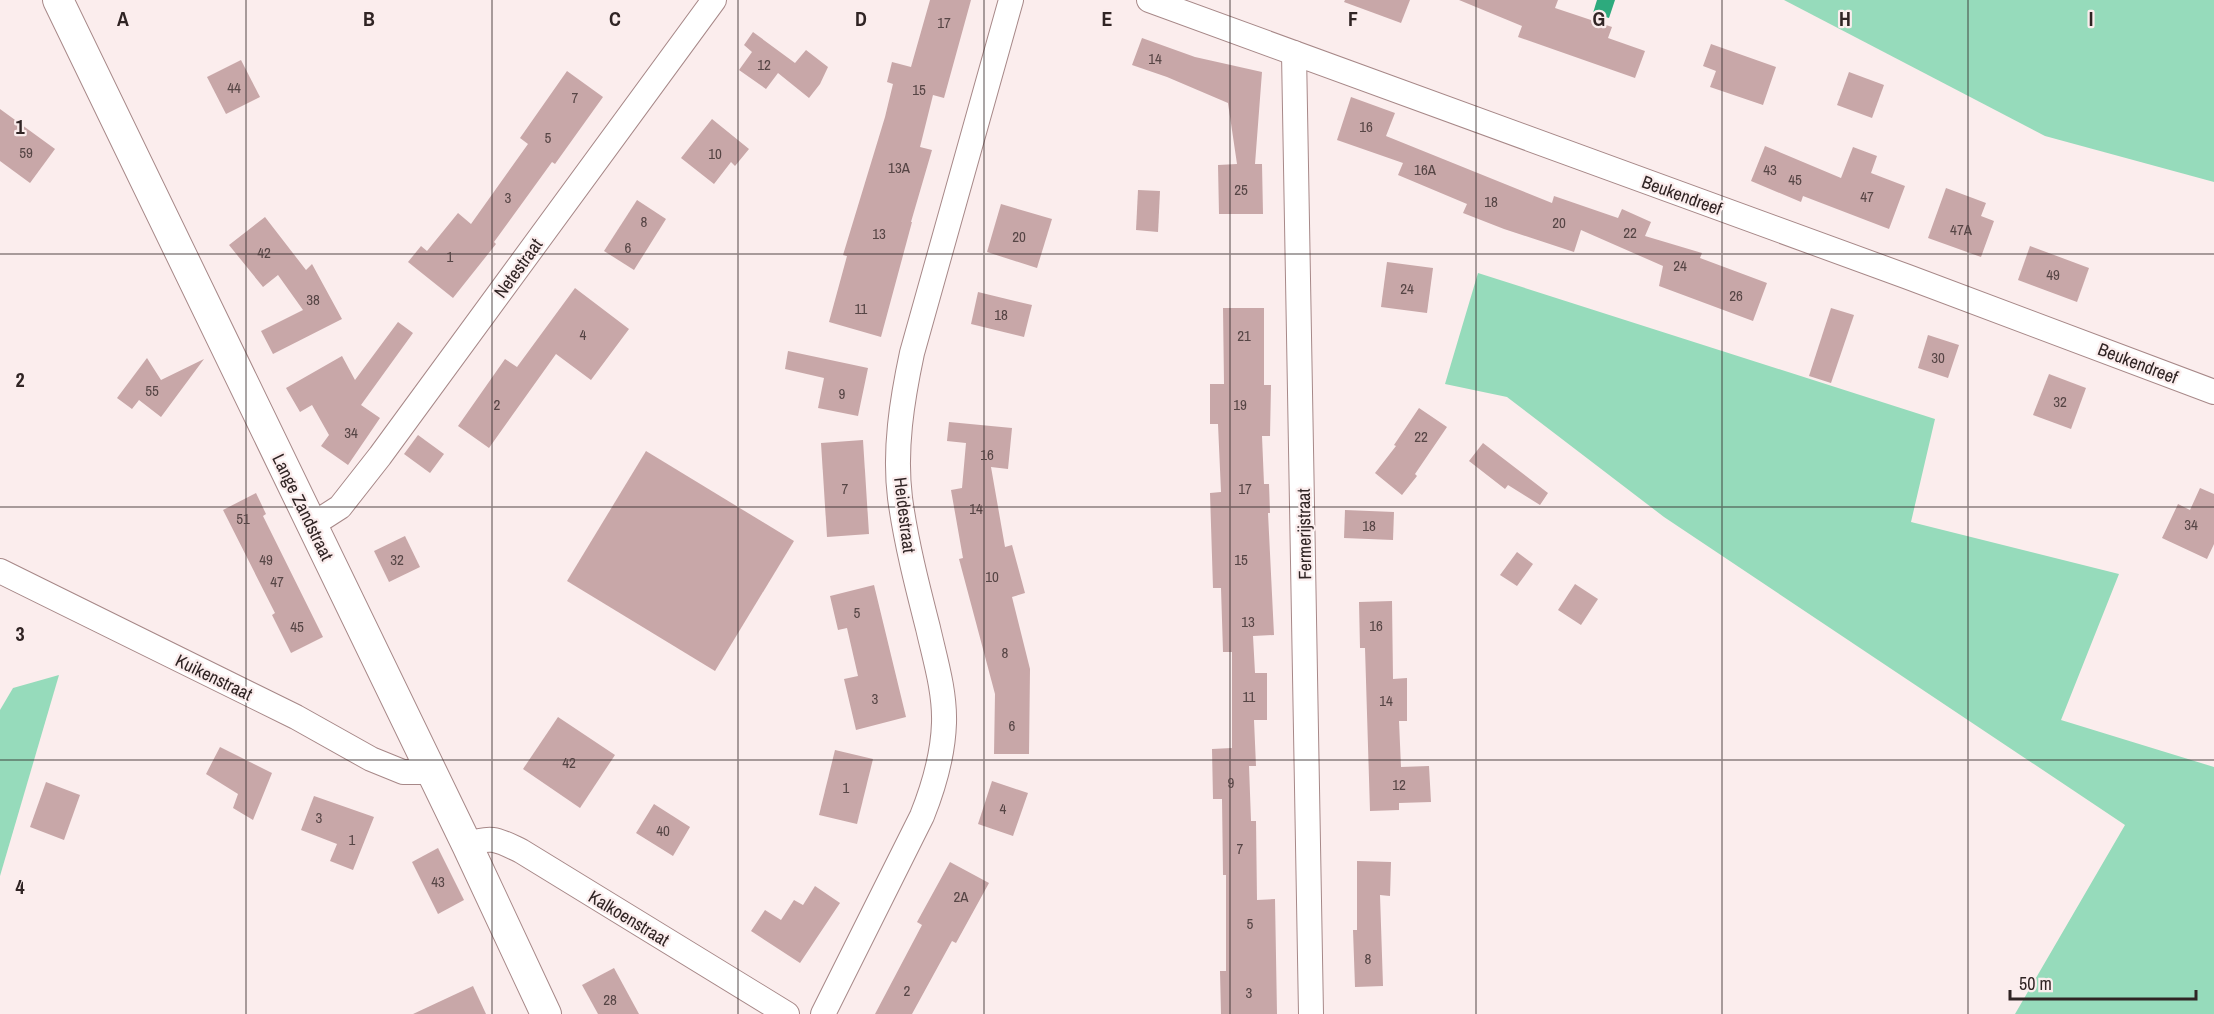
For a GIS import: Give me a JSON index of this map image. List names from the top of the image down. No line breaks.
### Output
{"streets":{"street":["Beukendreef","Netestraat","Lange Zandstraat","Heidestraat","Fermerijstraat","Kuikenstraat","Kalkoenstraat"]},"crossings":[["Beukendreef","Fermerijstraat"],["Netestraat","Lange Zandstraat"],["Lange Zandstraat","Kuikenstraat"],["Lange Zandstraat","Kalkoenstraat"]],"house_numbers":["17","14","12","44","15","7","16","5","59","10","13A","16A","43","45","25","47","3","18","8","20","47A","22","13","20","6","42","1","24","49","24","26","38","11","18","4","21","30","55","9","32","2","19","34","22","16","7","17","14","51","34","18","49","32","15","10","47","5","13","16","45","8","11","3","14","6","42","9","12","1","4","3","40","1","7","43","2A","5","8","2","3","28"],"scale_bar":"50 m","grid":{"columns":["A","B","C","D","E","F","G","H","I"],"rows":["1","2","3","4"]}}
